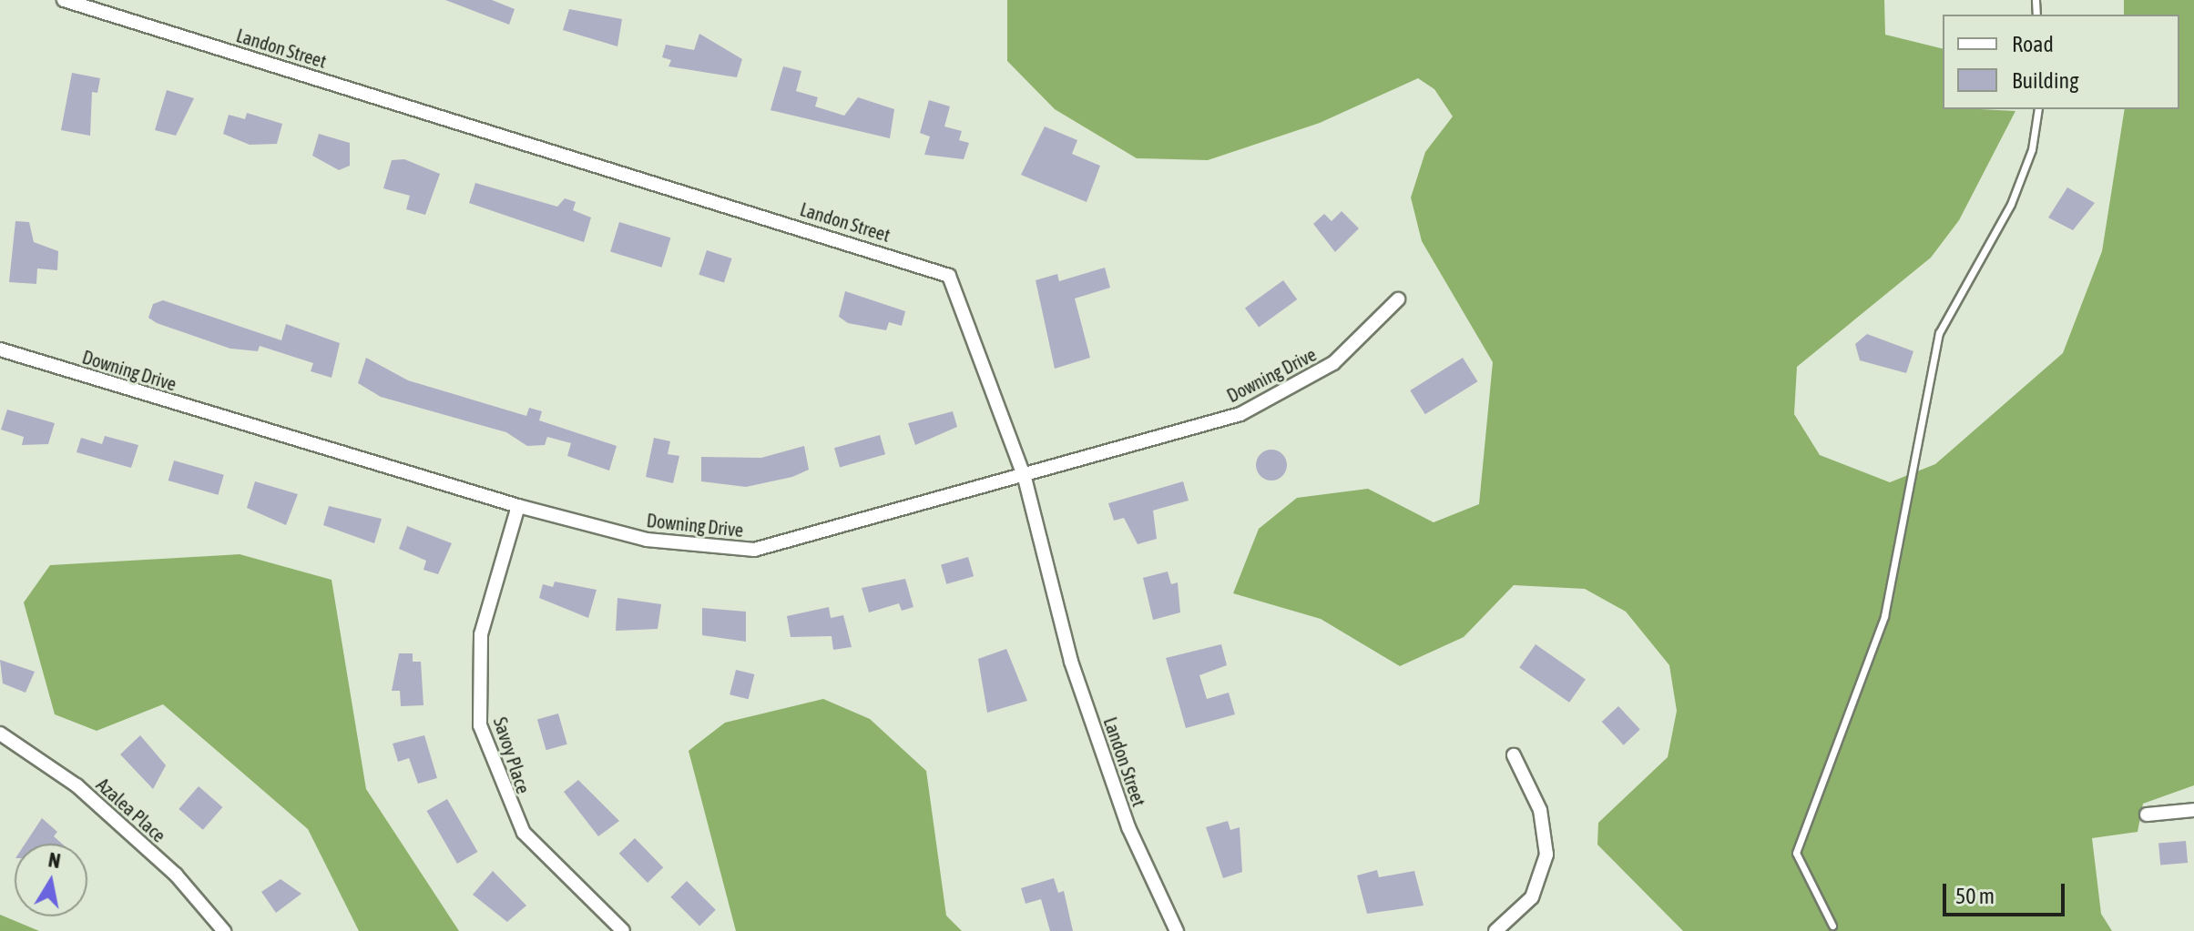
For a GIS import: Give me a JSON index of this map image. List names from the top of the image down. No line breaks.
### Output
{"streets":{"street":["Landon Street","Downing Drive","Savoy Place","Azalea Place"]},"crossings":[["Landon Street","Downing Drive"],["Downing Drive","Savoy Place"]],"legend":["Road","Building"],"scale_bar":"50 m","north":"top"}
